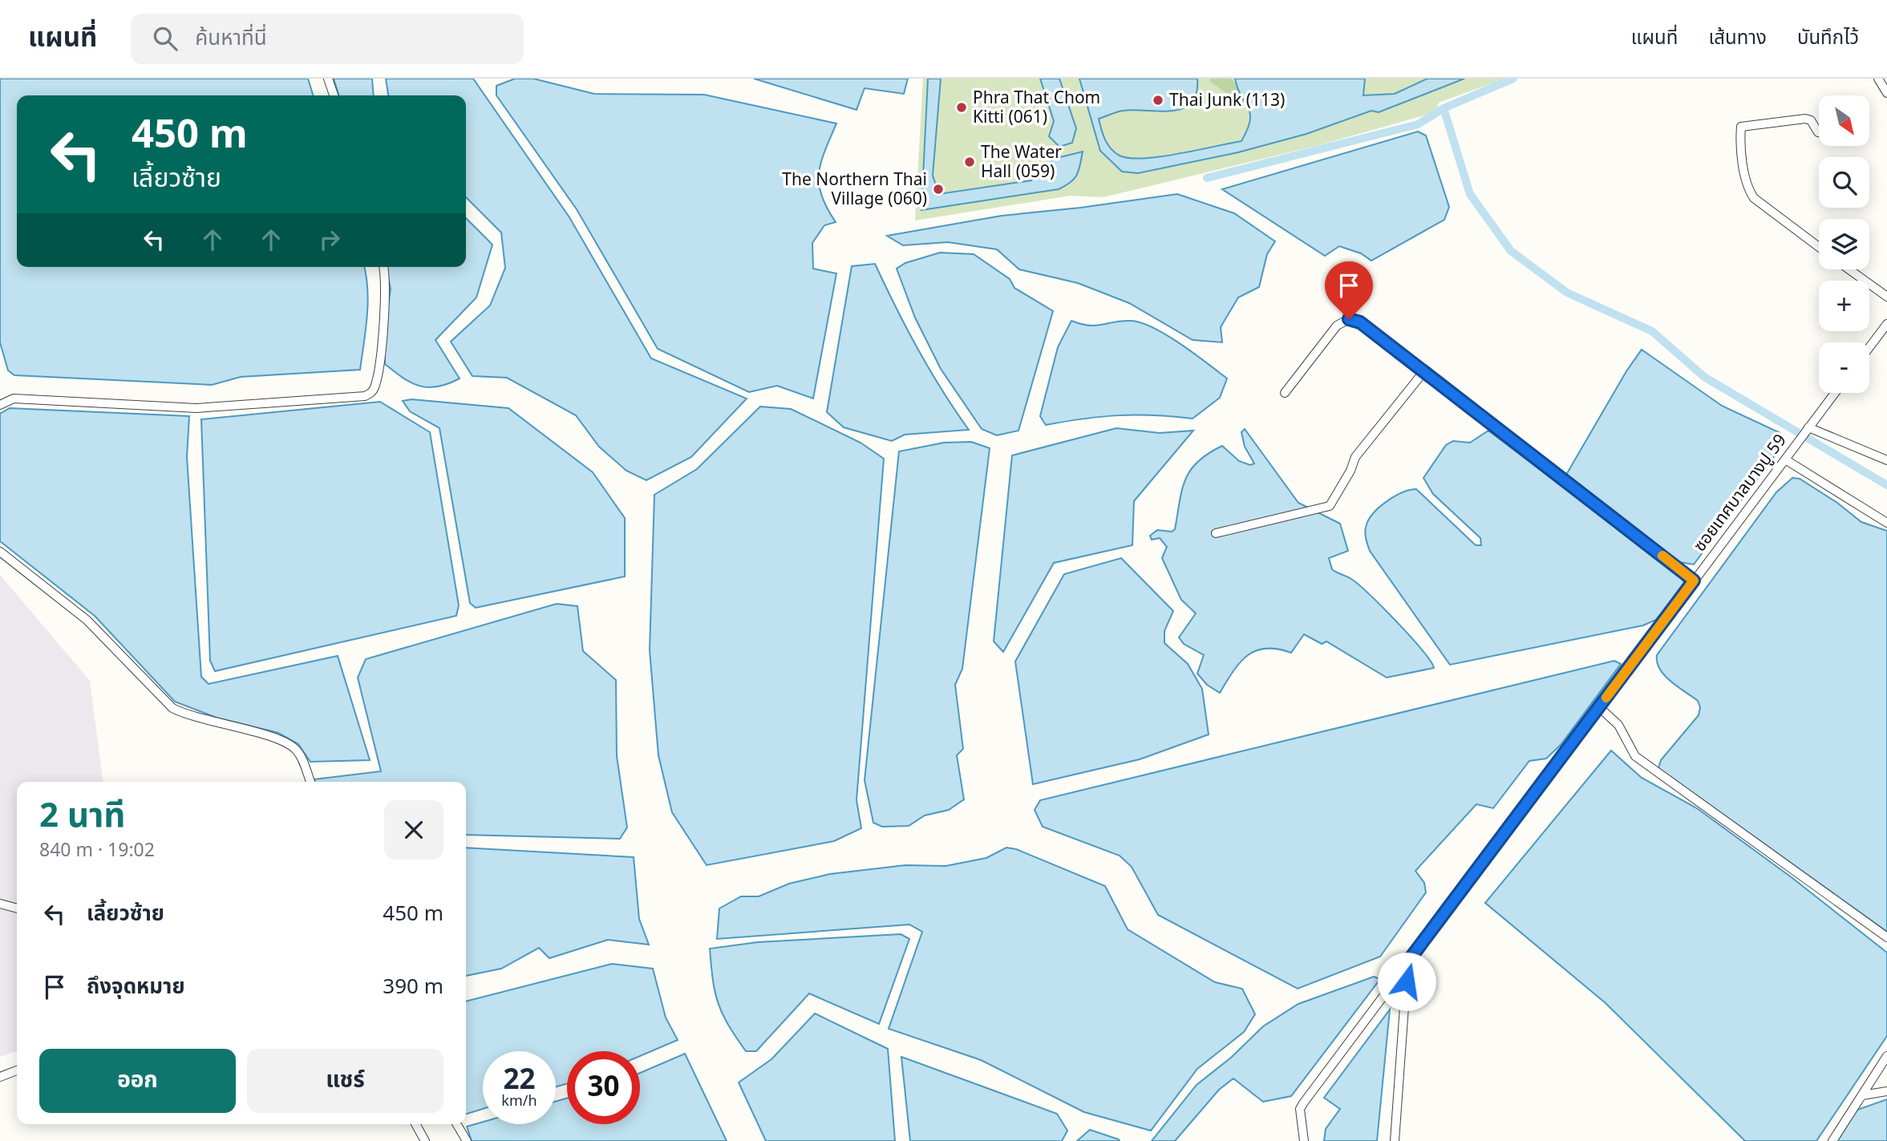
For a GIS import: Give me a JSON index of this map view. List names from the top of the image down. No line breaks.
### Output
{"streets":{"street":["ซอยเทศบาลบางปู 59"]},"places":["Thai Junk (113)","Phra That Chom Kitti (061)","The Water Hall (059)","The Northern Thai Village (060)"],"north":"bottom right","page":{"header":"แผนที่","search":"ค้นหาที่นี่","nav":["แผนที่","เส้นทาง","บันทึกไว้"],"map_buttons":["+","−"],"turn":["450 m","เลี้ยวซ้าย"],"heading":["2 นาที","840 m · 19:02"],"list":[{"name":"เลี้ยวซ้าย","value":"450 m"},{"name":"ถึงจุดหมาย","value":"390 m"}],"buttons":["ออก","แชร์"],"speed":"22 km/h","limit":"30"}}
